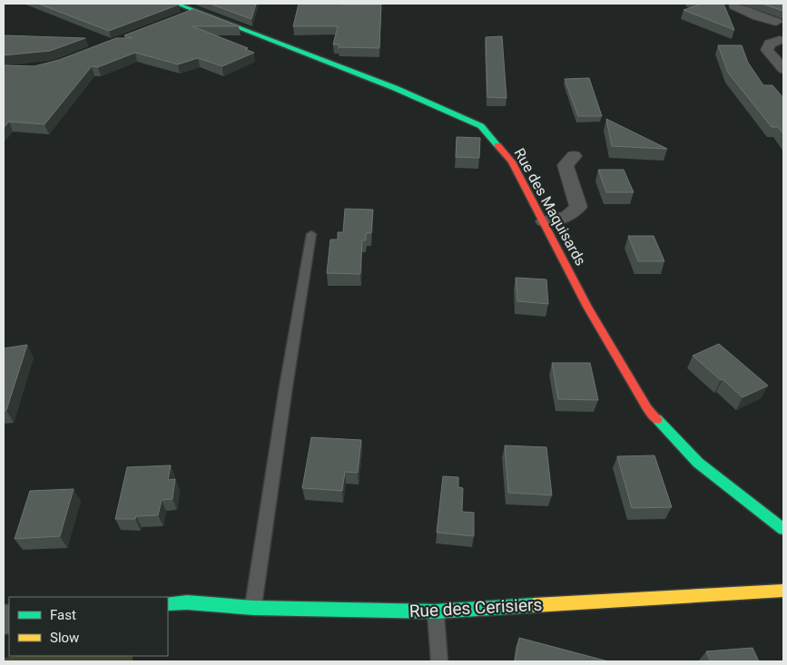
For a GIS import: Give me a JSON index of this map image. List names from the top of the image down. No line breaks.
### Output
{"streets":{"street":["Rue des Maquisards","Rue des Cerisiers"]},"legend":["Fast","Slow"]}
